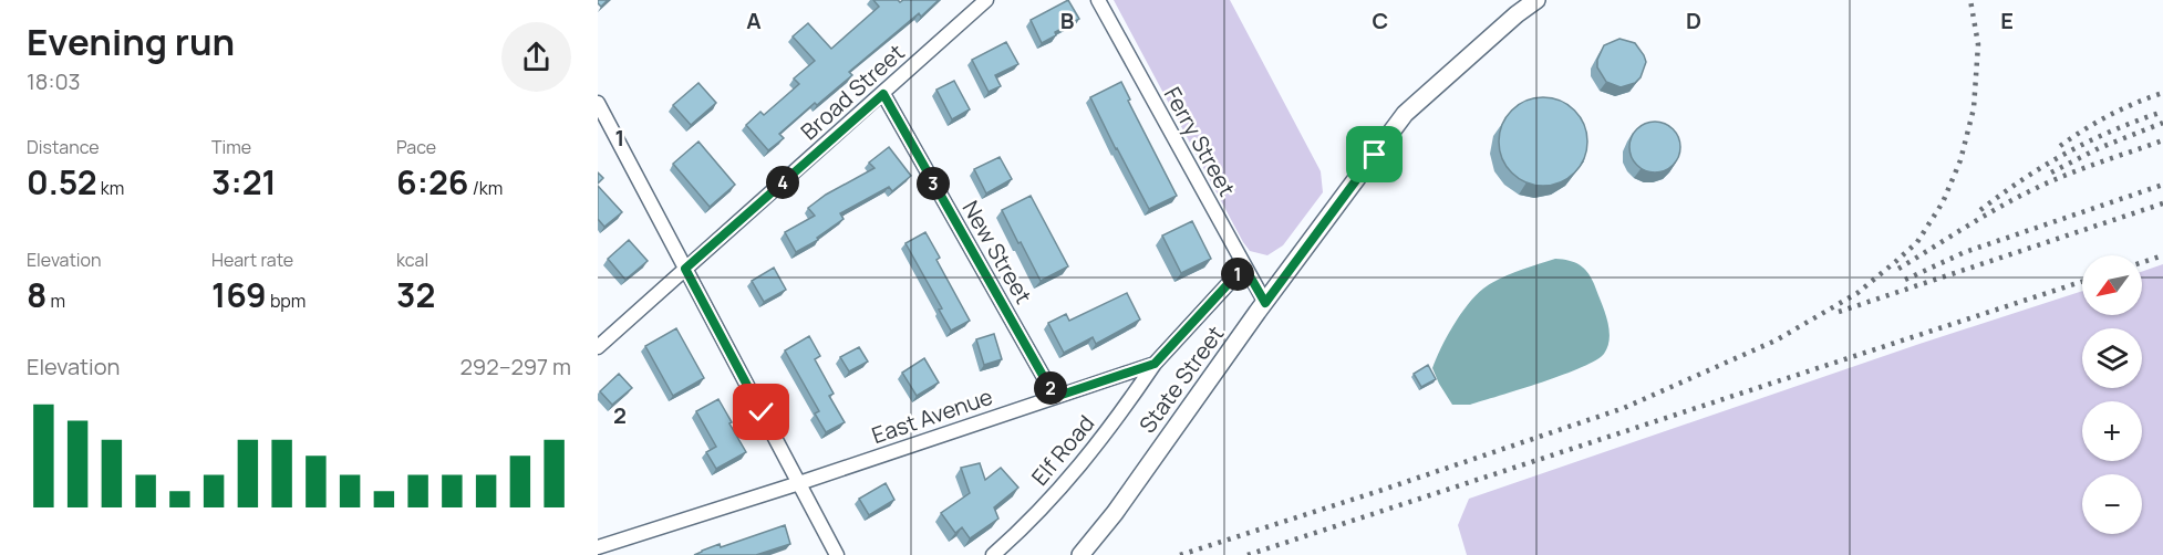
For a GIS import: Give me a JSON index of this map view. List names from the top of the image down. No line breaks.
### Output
{"streets":{"street":["Broad Street","Ferry Street","New Street","State Street","East Avenue","Elf Road"]},"crossings":[["Broad Street","New Street"],["Ferry Street","State Street"],["Ferry Street","East Avenue"],["New Street","East Avenue"],["East Avenue","Elf Road"]],"north":"bottom left","page":{"heading":["Evening run","18:03"],"stats":[["Distance","0.52 km"],["Time","3:21"],["Pace","6:26 /km"],["Elevation","8 m"],["Heart rate","169 bpm"],["kcal","32"]],"pins":["4","3","1","2"],"map_buttons":["+","−"],"chart":["Elevation","292–297 m"]},"grid":{"columns":["A","B","C","D","E"],"rows":["1","2"]}}
